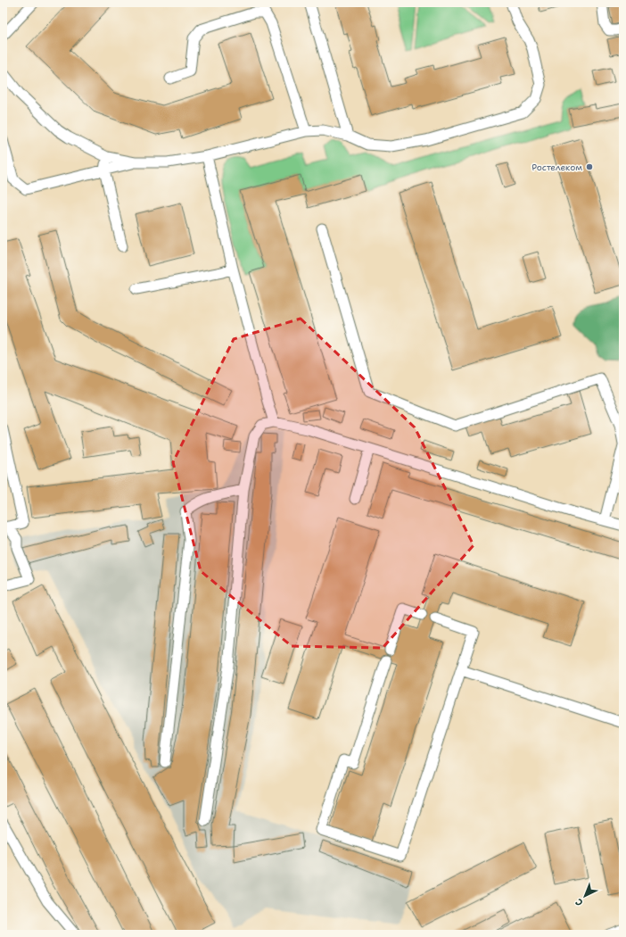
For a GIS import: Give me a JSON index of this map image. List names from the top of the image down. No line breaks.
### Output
{"places":["Ростелеком"],"north":"bottom left"}
